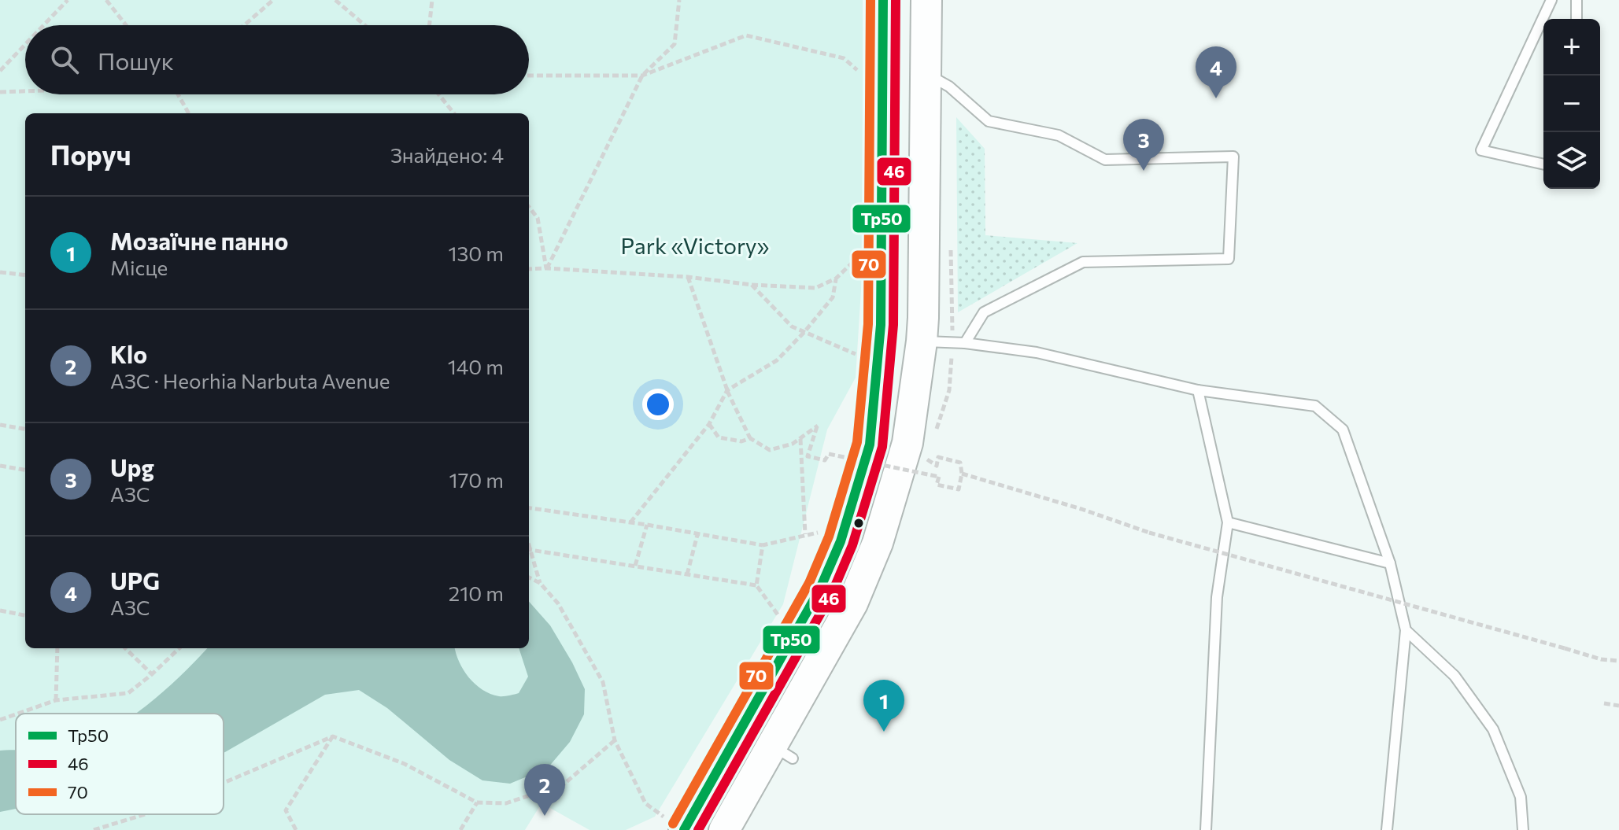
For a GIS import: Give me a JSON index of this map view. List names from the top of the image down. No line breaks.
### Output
{"parks":["Park «Victory»"],"lines":["transit line Тр50","transit line 46","transit line 70"],"legend":["Тр50","46","70"],"page":{"map_buttons":["+","−"],"search":"Пошук","pins":["4","3","1","2"],"heading":["Поруч","Знайдено: 4"],"list":[{"mark":"1","name":"Мозаїчне панно","note":"Місце","value":"130 m"},{"mark":"2","name":"Klo","note":"АЗС · Heorhia Narbuta Avenue","value":"140 m"},{"mark":"3","name":"Upg","note":"АЗС","value":"170 m"},{"mark":"4","name":"UPG","note":"АЗС","value":"210 m"}]}}
